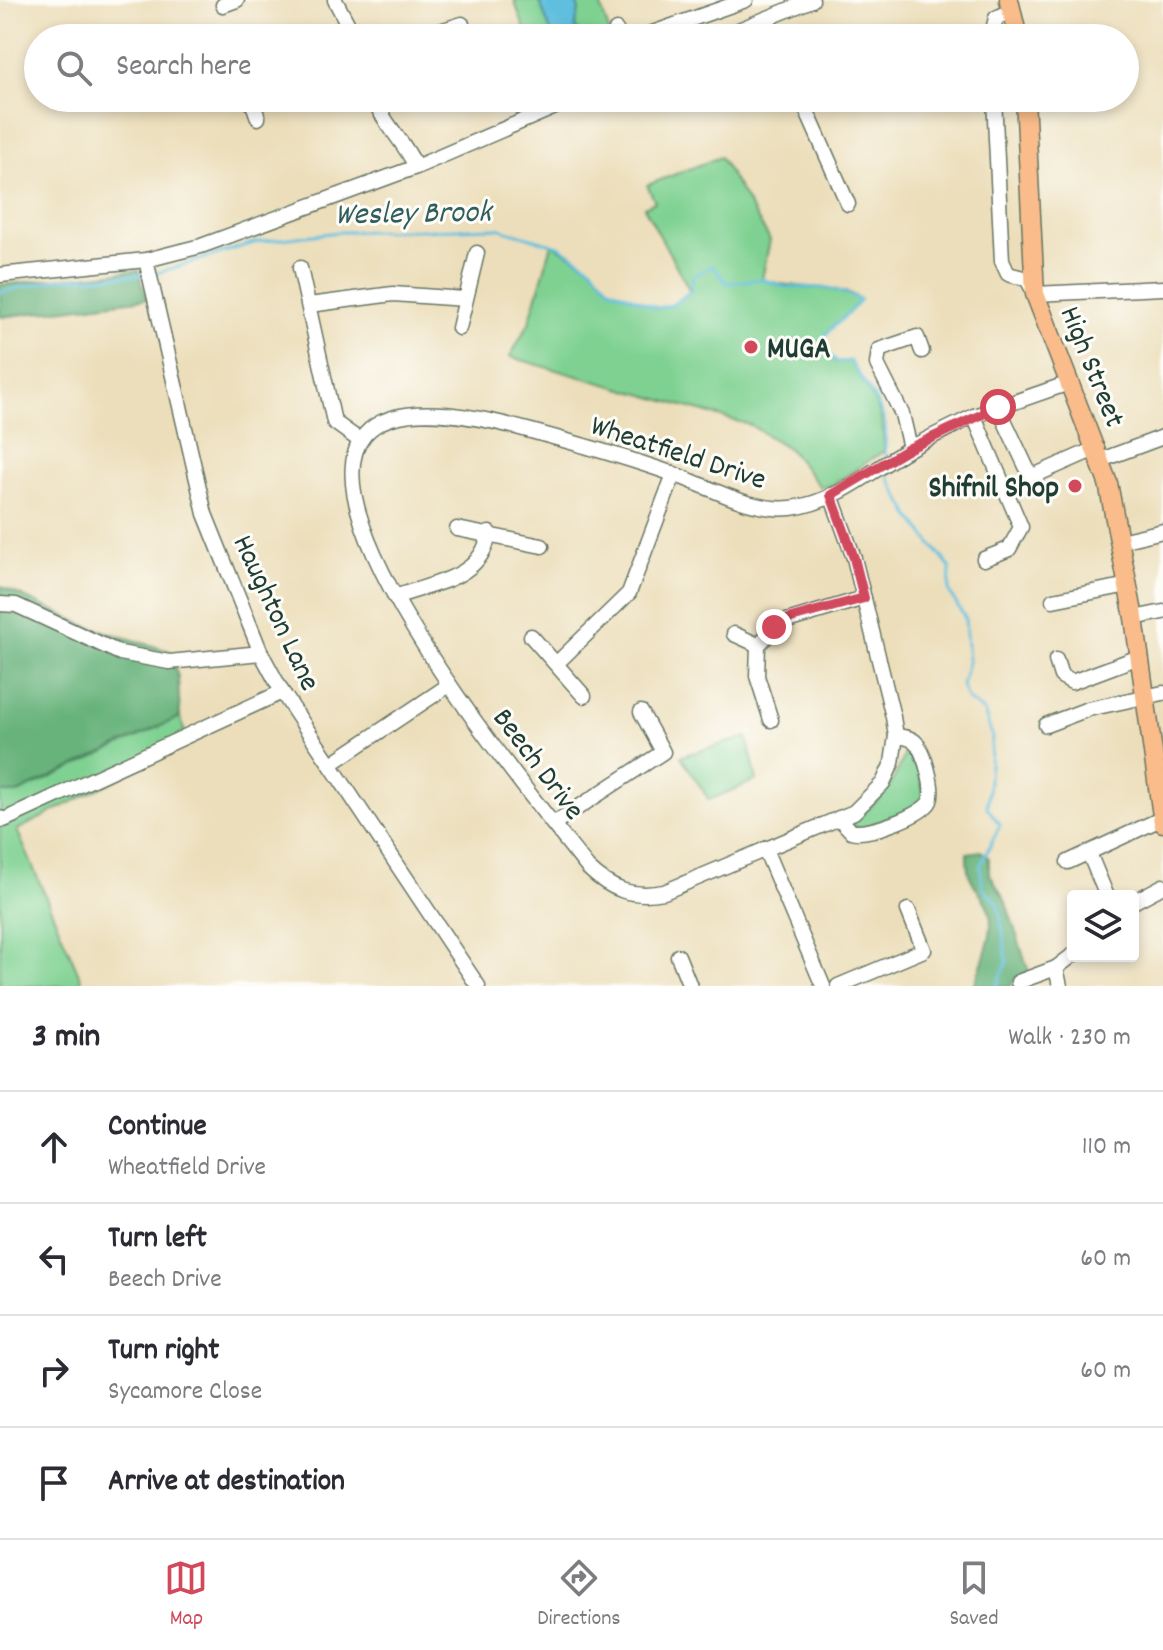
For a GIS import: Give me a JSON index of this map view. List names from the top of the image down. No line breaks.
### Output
{"streets":{"main road":["High Street"],"street":["Wheatfield Drive","Haughton Lane","Beech Drive"]},"crossings":[["High Street","Wheatfield Drive"],["Wheatfield Drive","Beech Drive"]],"water":["Wesley Brook"],"places":["MUGA","Shifnil Shop"],"page":{"search":"Search here","heading":["3 min","Walk · 230 m"],"list":[["Continue","Wheatfield Drive","110 m"],["Turn left","Beech Drive","60 m"],["Turn right","Sycamore Close","60 m"],"Arrive at destination"],"nav":["Map","Directions","Saved"]}}
